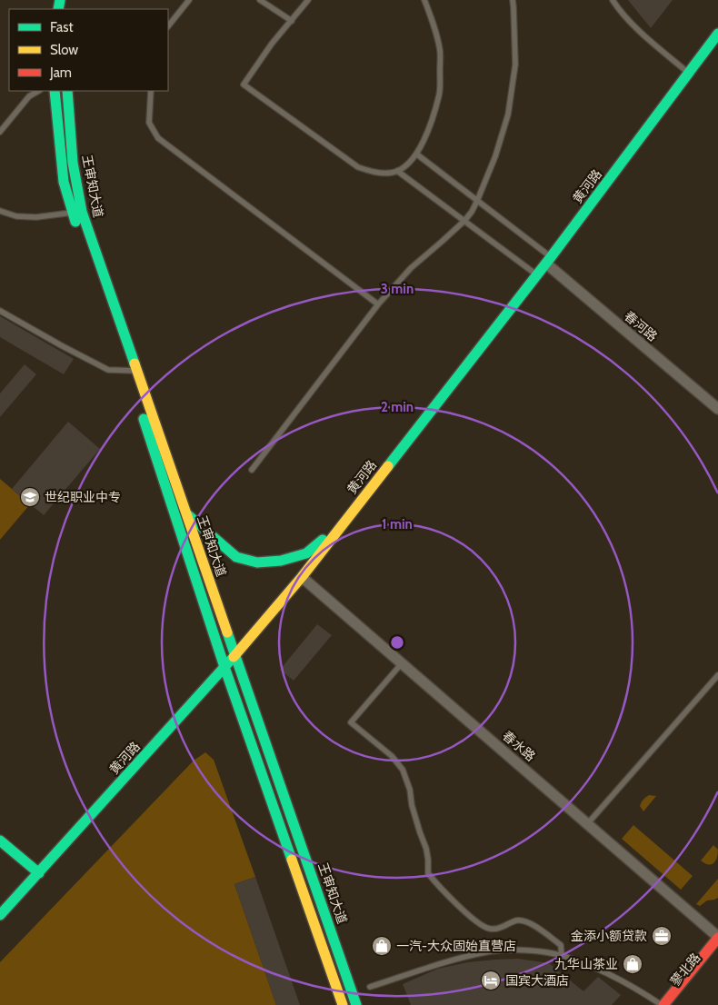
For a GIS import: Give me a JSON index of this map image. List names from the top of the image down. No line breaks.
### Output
{"streets":{"main road":["王审知大道","黄河路","蓼北路"],"street":["春河路","春水路"]},"crossings":[["王审知大道","黄河路"],["黄河路","春河路"],["黄河路","春水路"]],"places":{"school or university":["世纪职业中专"],"office":["金添小额贷款"],"shop":["一汽-大众固始直营店","九华山茶业"],"hotel":["国宾大酒店"]},"legend":["Fast","Slow","Jam"],"rings":["3 min","2 min","1 min"]}
